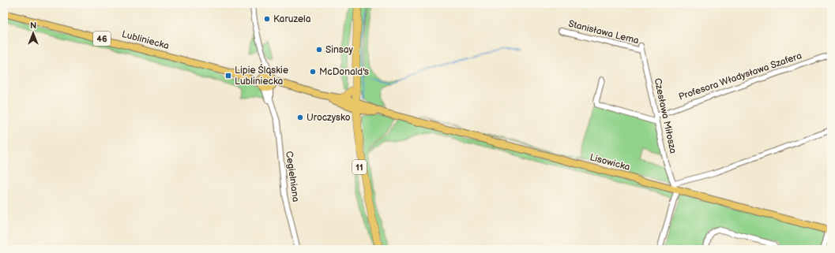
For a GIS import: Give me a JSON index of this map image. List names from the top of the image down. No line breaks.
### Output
{"streets":{"highway":["11"],"main road":["46","Lubliniecka","Lisowicka"],"street":["Stanisława Lema","Profesora Władysława Szafera","Czesława Miłosza","Cegielniana"]},"crossings":[["Stanisława Lema","Czesława Miłosza"],["Lubliniecka","Lisowicka"],["Lubliniecka","Cegielniana"],["Profesora Władysława Szafera","Czesława Miłosza"],["Czesława Miłosza","Lisowicka"],["Lisowicka","11"],["Lisowicka","Cegielniana"]],"places":{"other":["Karuzela","Sinsay","McDonald's","Uroczysko"],"transit":["Lipie Śląskie Lubliniecka"]},"north":"top"}
